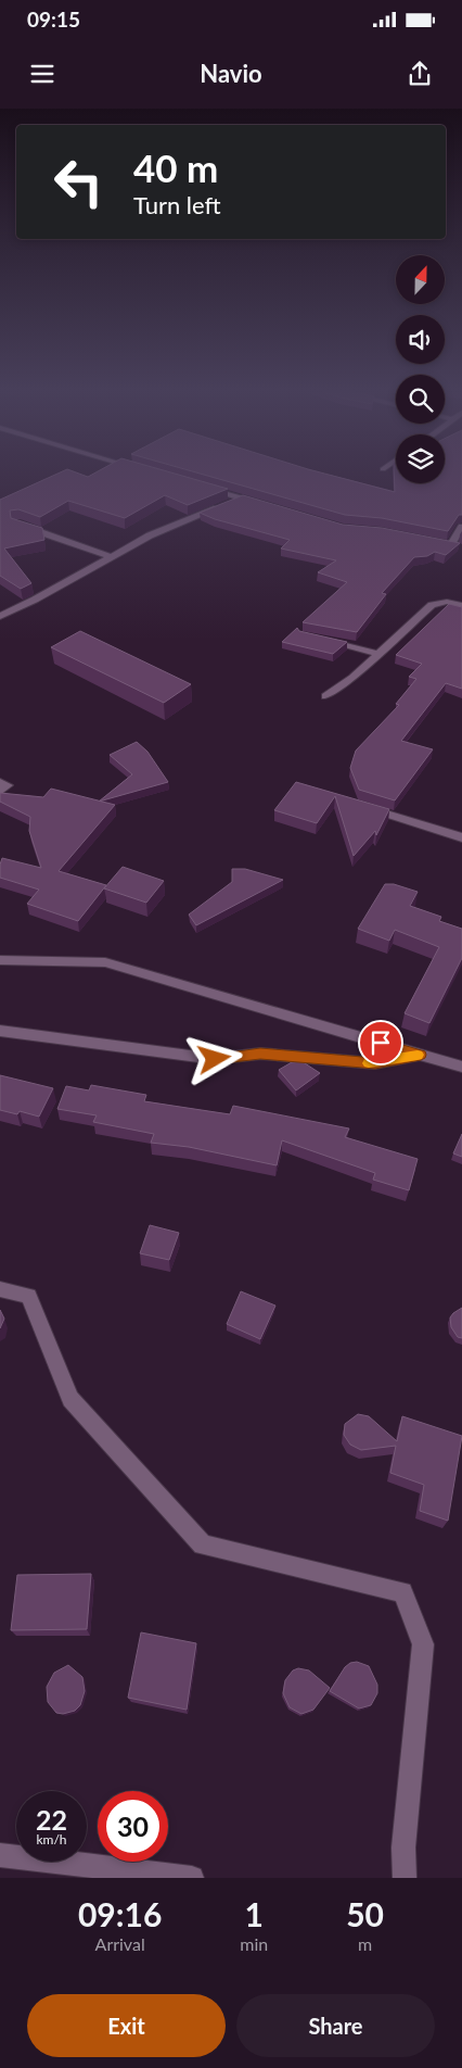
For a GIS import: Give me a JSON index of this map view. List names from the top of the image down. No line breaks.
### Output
{"north":"top","page":{"status":"09:15","header":"Navio","turn":["40 m","Turn left"],"speed":"22 km/h","limit":"30","eta":["09:16","Arrival","1","min","50","m"],"buttons":["Exit","Share"]}}
